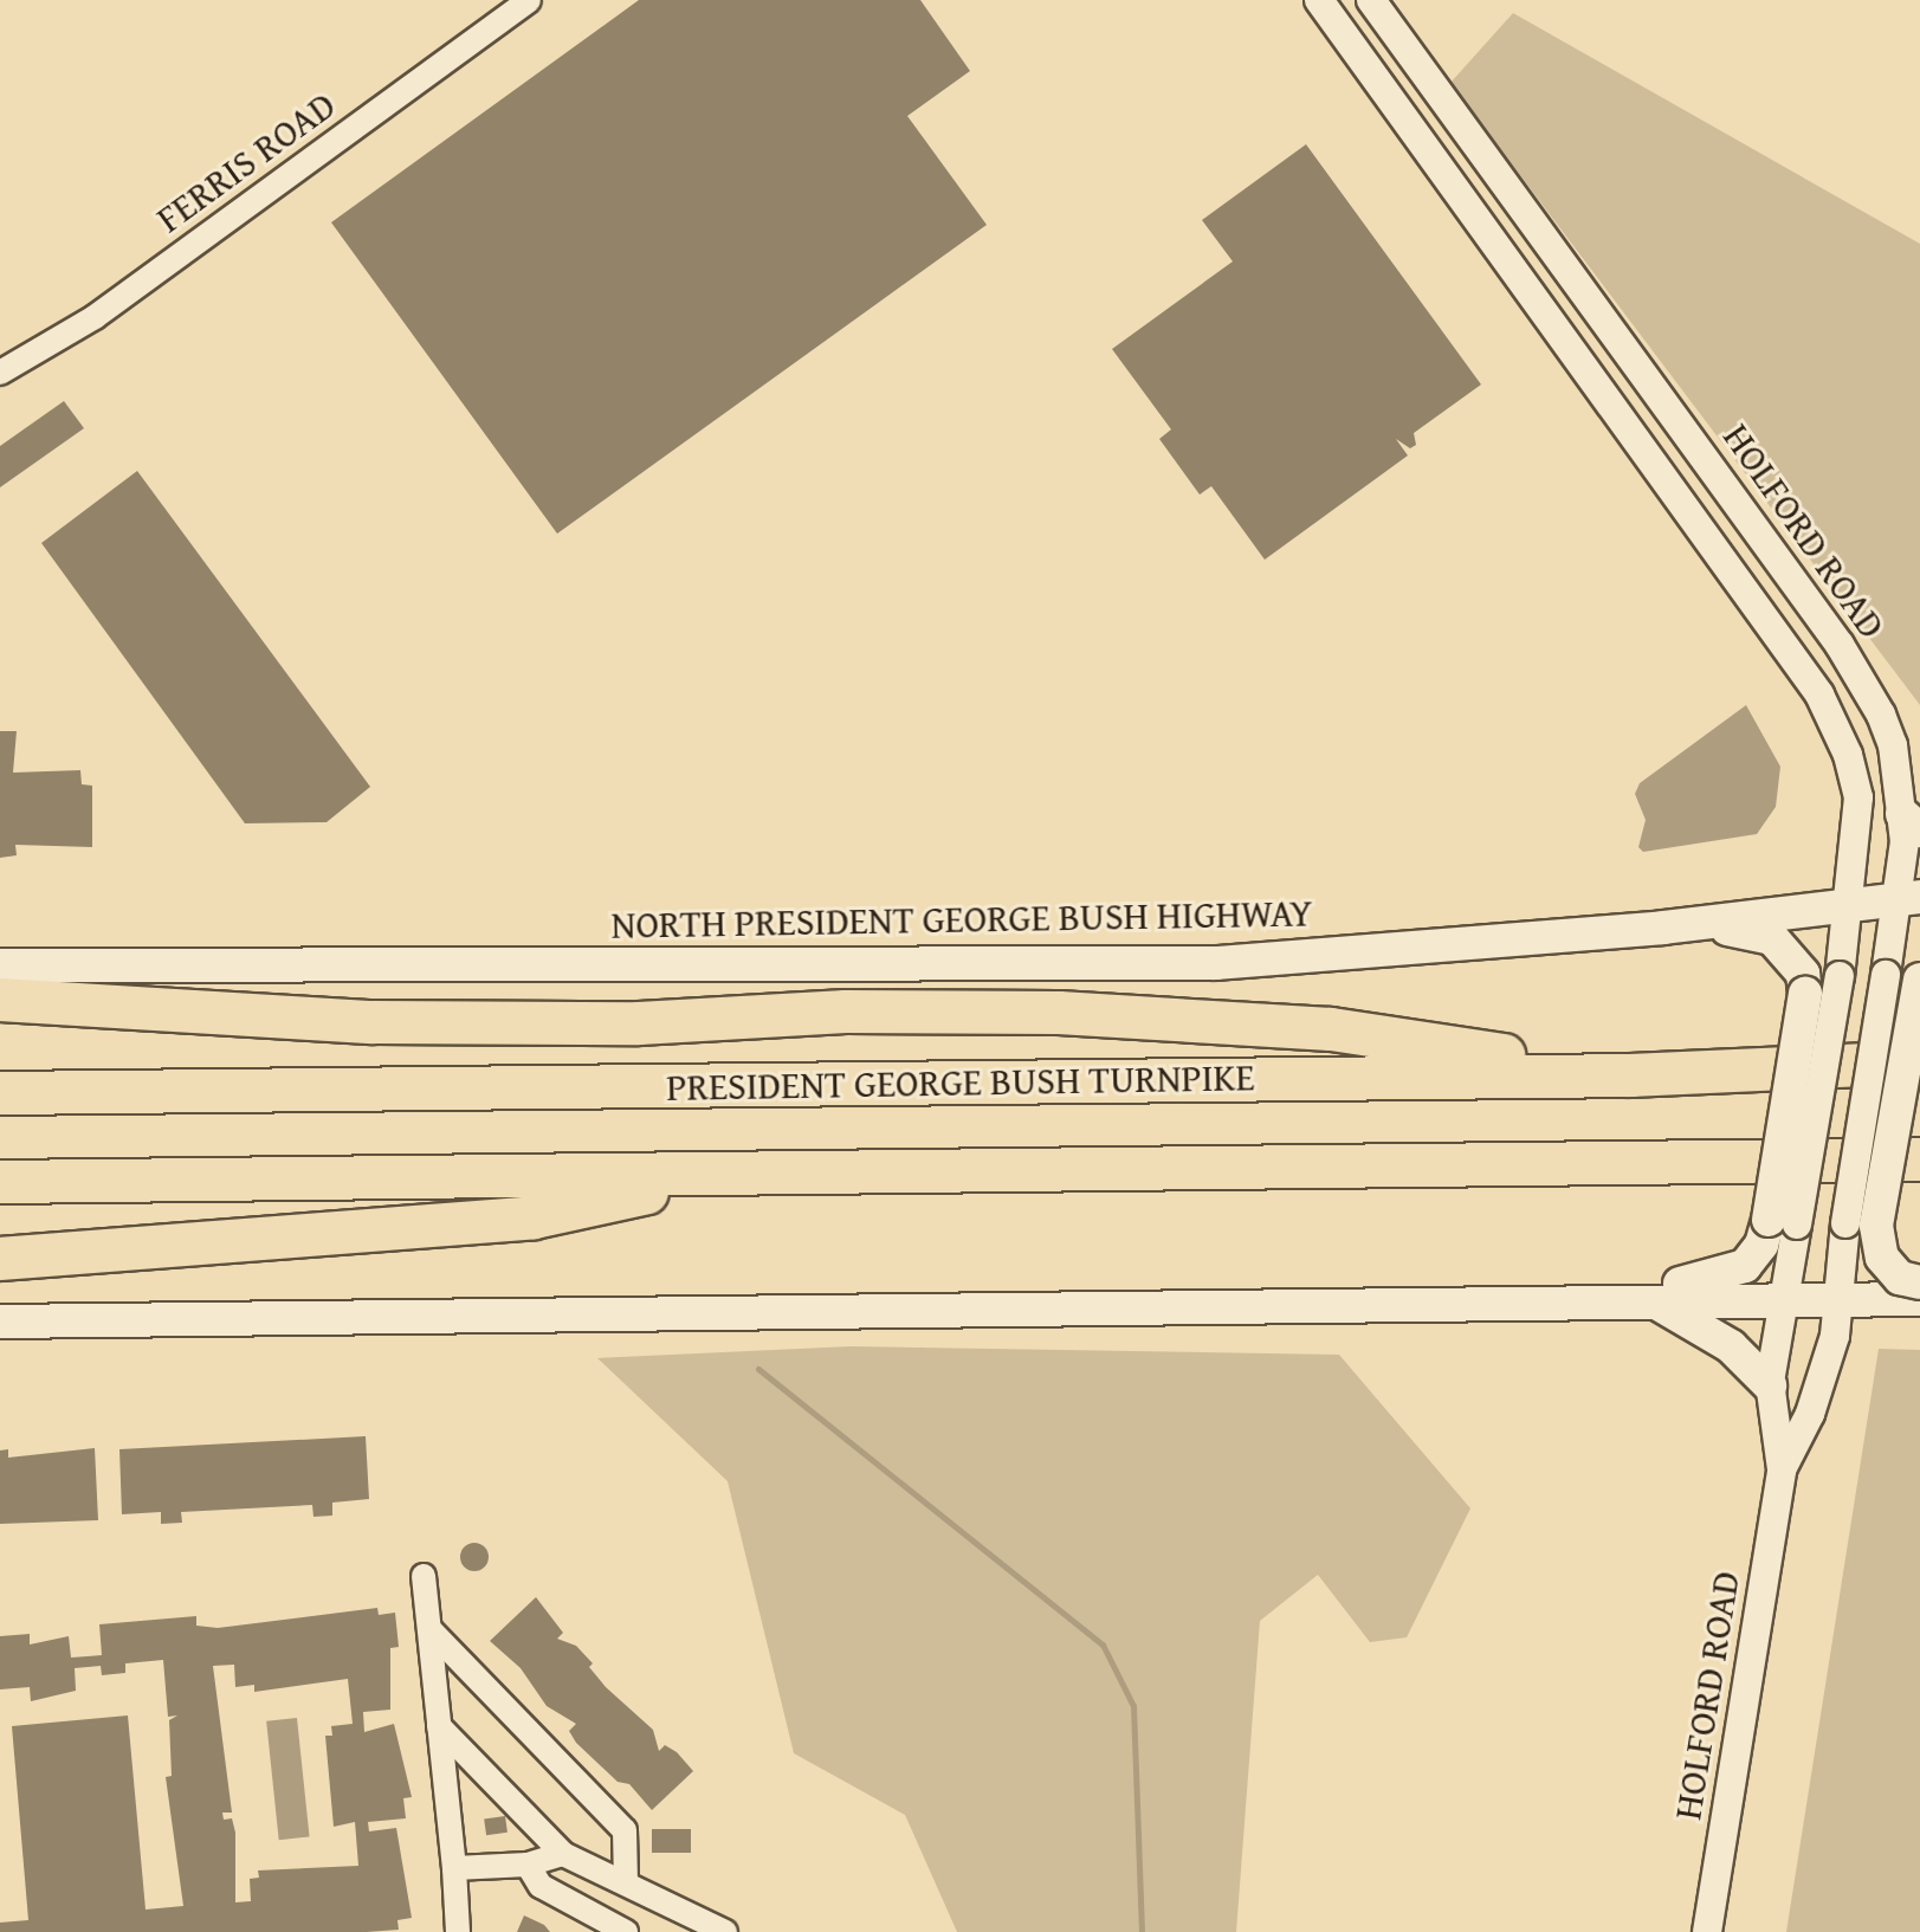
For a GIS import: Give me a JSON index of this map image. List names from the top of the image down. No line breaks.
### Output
{"streets":{"highway":["PRESIDENT GEORGE BUSH TURNPIKE"],"main road":["NORTH PRESIDENT GEORGE BUSH HIGHWAY"],"street":["FERRIS ROAD","HOLFORD ROAD"]},"crossings":[["HOLFORD ROAD","NORTH PRESIDENT GEORGE BUSH HIGHWAY"]]}
